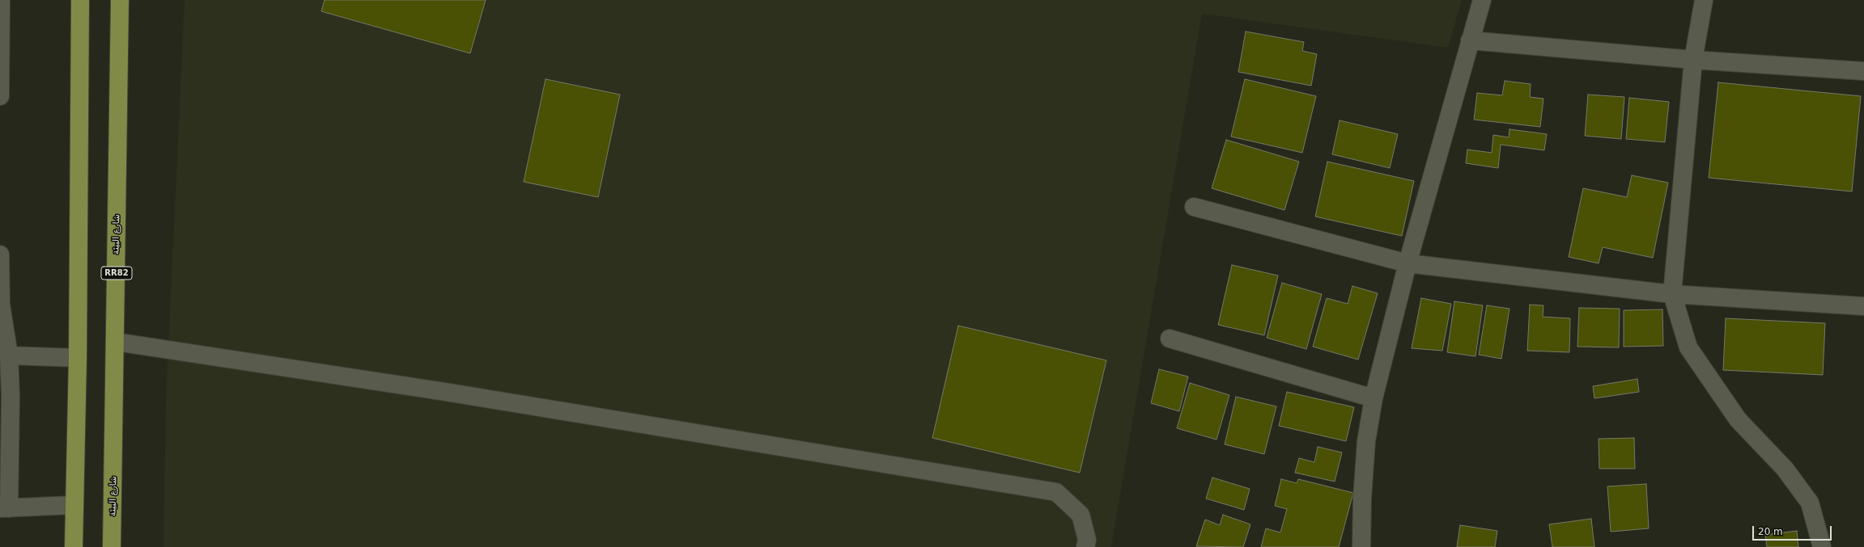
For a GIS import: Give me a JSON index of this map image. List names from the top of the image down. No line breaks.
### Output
{"streets":{"highway":["شارع البيئة","RR82"]},"scale_bar":"20 m"}
